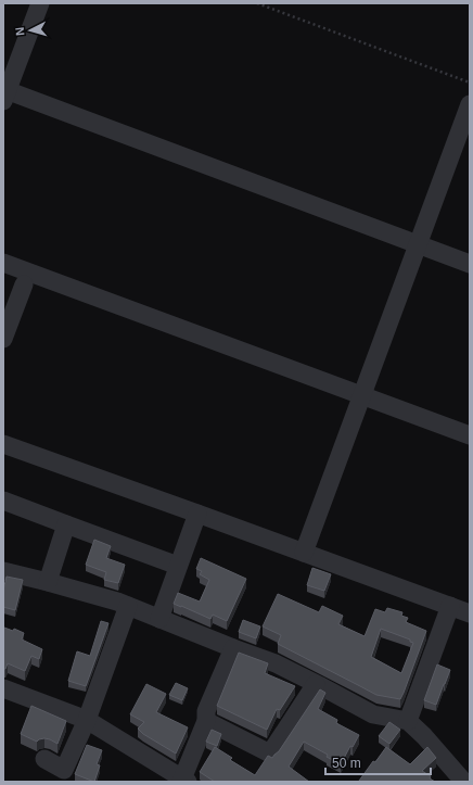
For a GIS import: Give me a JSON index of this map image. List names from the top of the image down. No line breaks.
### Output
{"scale_bar":"50 m","north":"left"}
